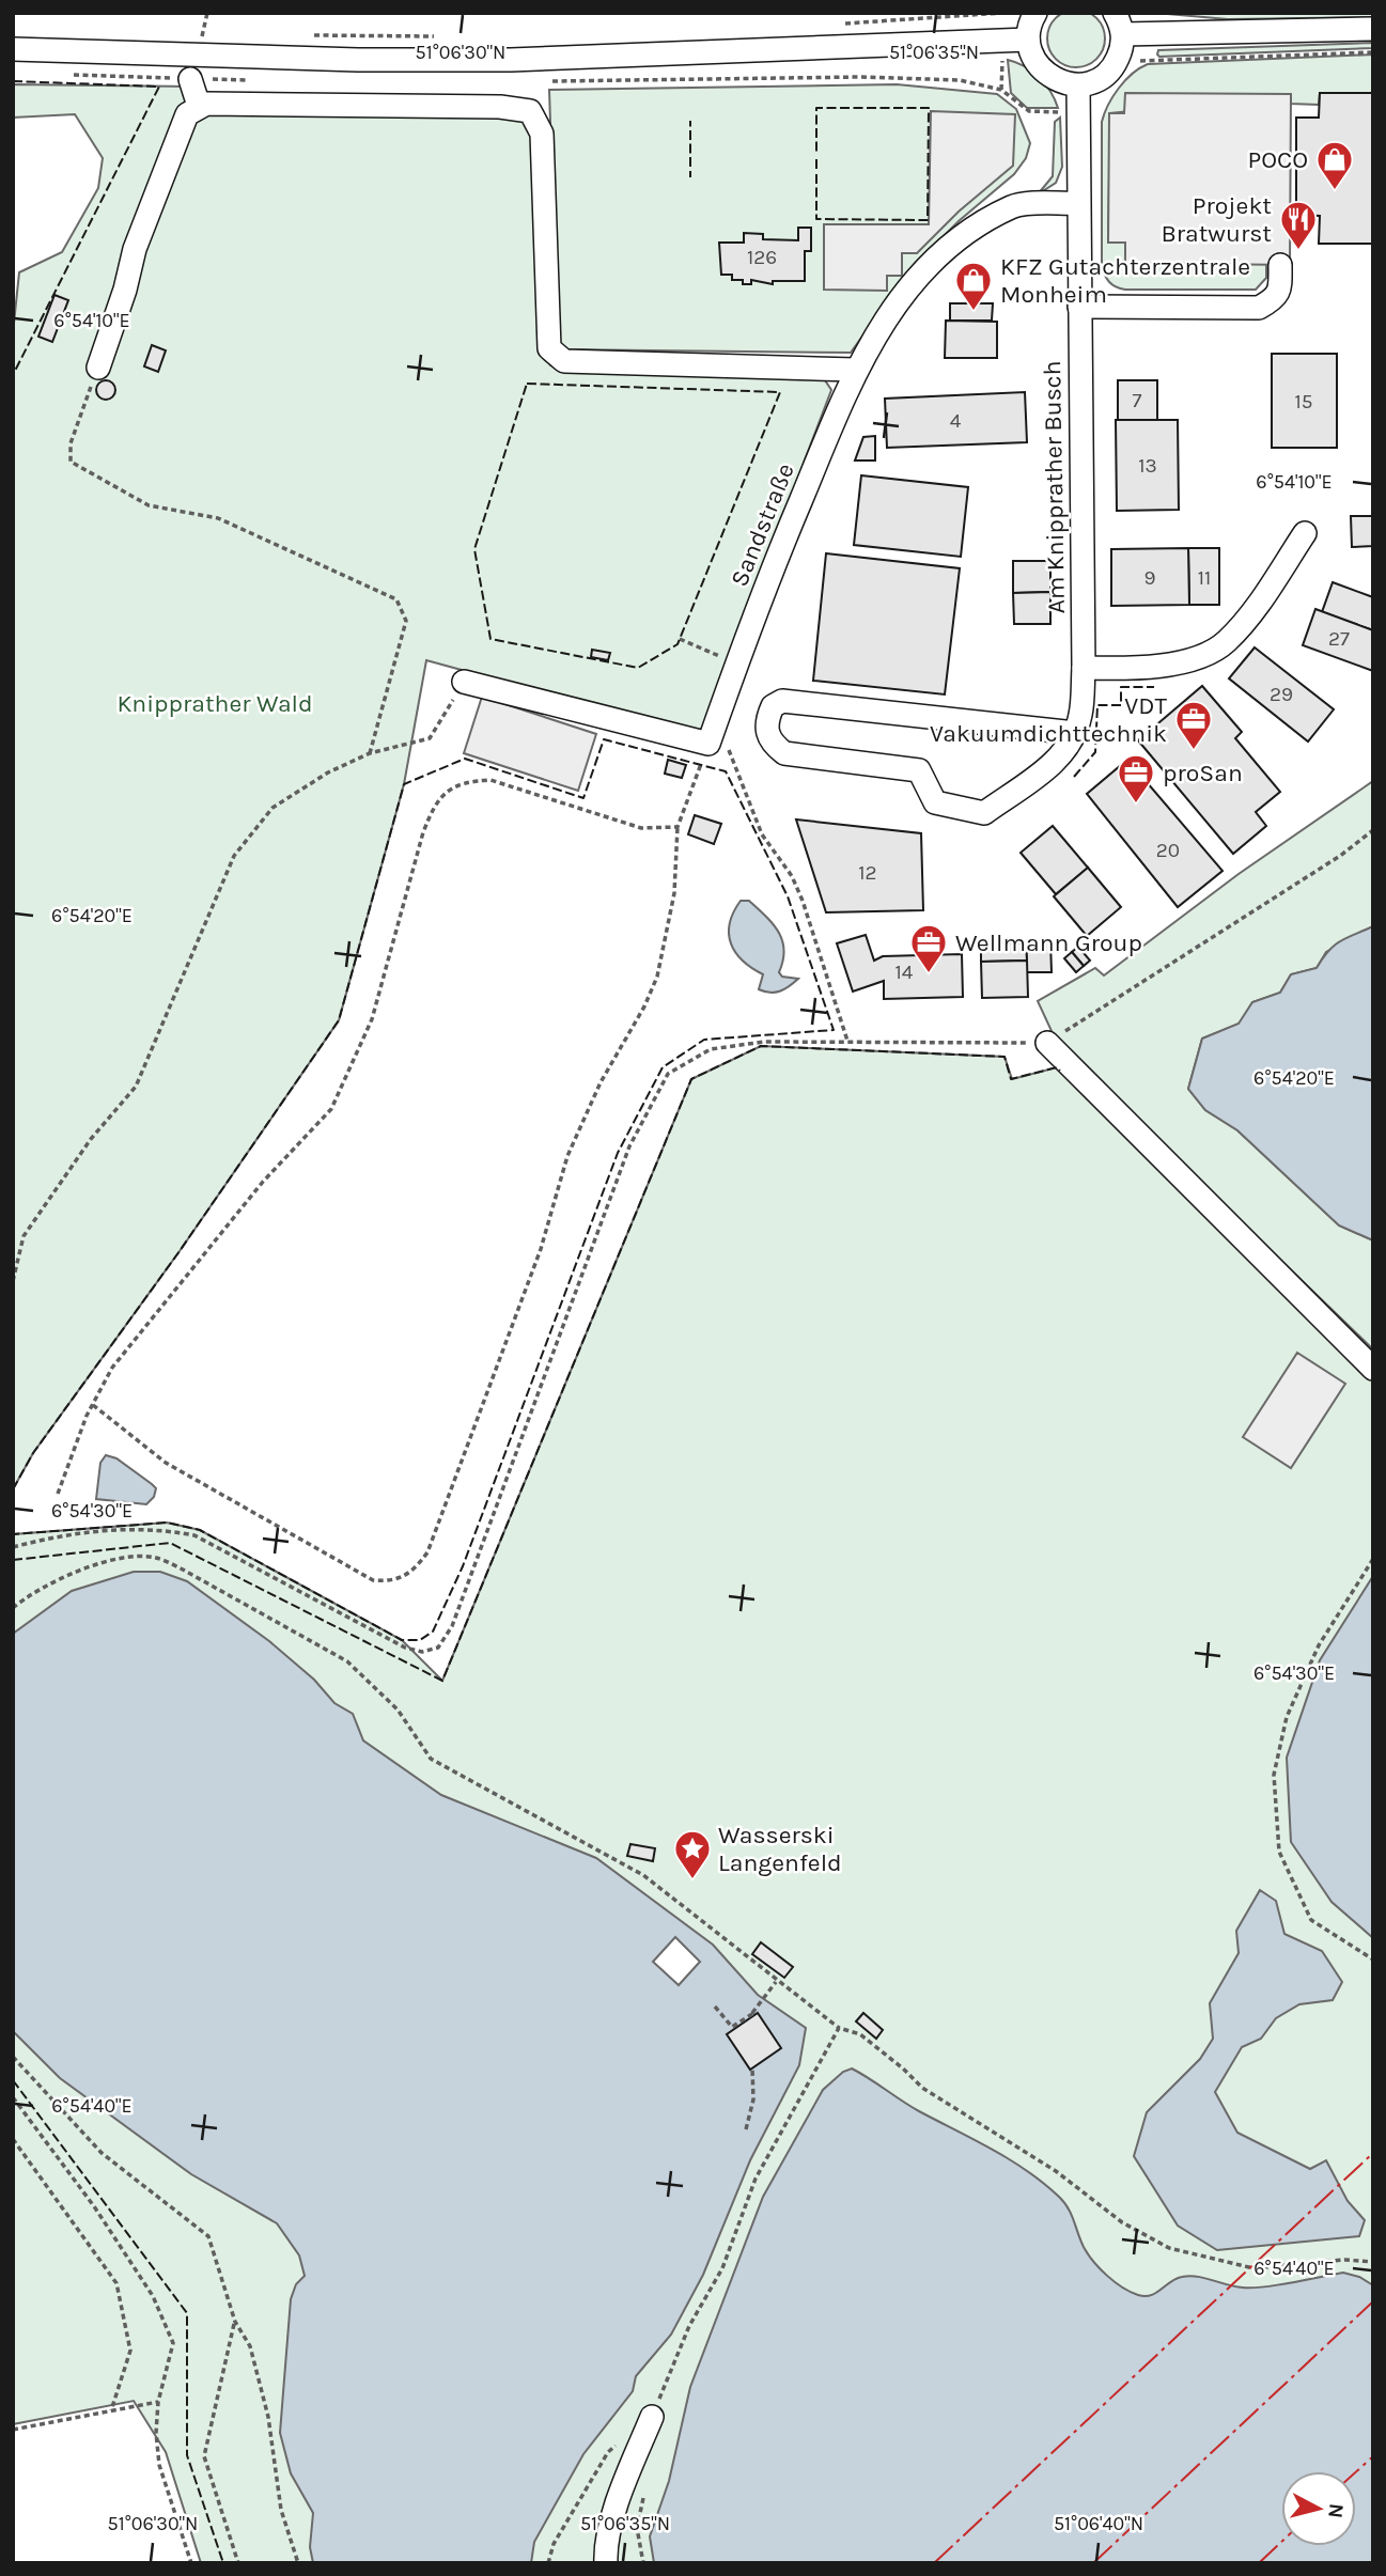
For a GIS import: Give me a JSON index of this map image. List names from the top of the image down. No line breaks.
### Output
{"streets":{"street":["Am Knipprather Busch","Sandstraße"]},"crossings":[["Am Knipprather Busch","Sandstraße"]],"parks":["Knipprather Wald"],"places":{"shop":["POCO","KFZ Gutachterzentrale Monheim"],"restaurant":["Projekt Bratwurst"],"office":["VDT Vakuumdichttechnik","proSan","Wellmann Group"],"place":["Wasserski Langenfeld"]},"house_numbers":["126","7","15","4","13","9","11","27","29","20","12","14"],"north":"right","coordinates":["51°06'30\"N","51°06'35\"N","6°54'10\"E","6°54'20\"E","6°54'30\"E","6°54'40\"E","51°06'40\"N"]}
